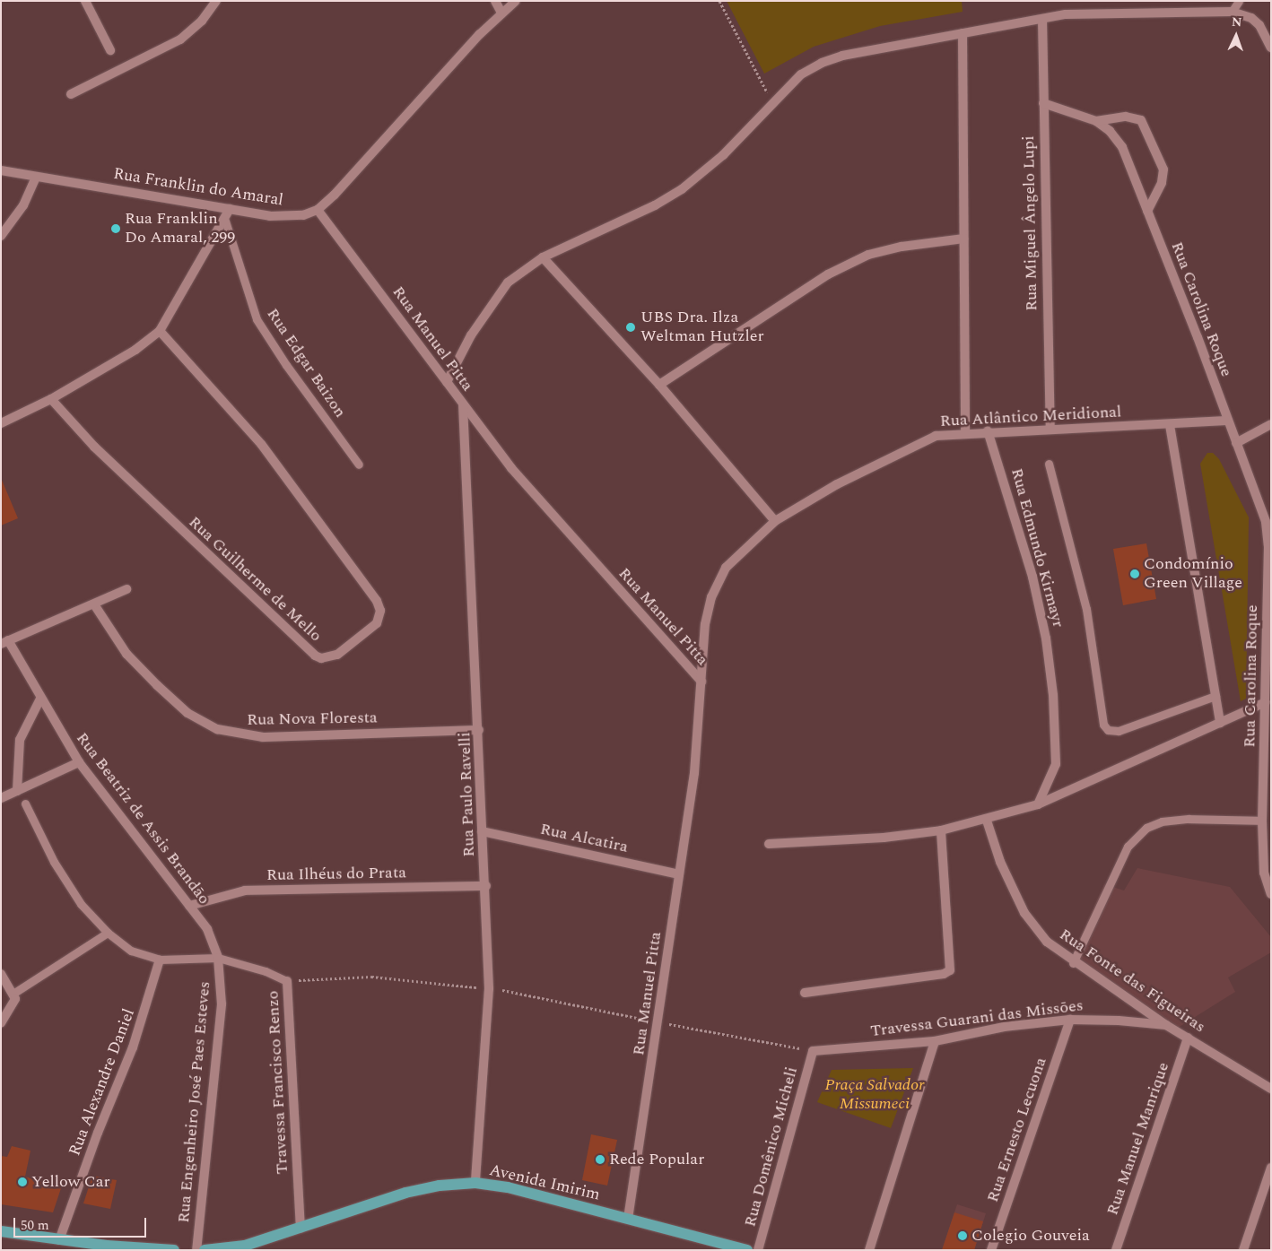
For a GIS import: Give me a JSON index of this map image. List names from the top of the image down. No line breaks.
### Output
{"streets":{"main road":["Avenida Imirim"],"street":["Rua Franklin do Amaral","Rua Miguel Ângelo Lupi","Rua Carolina Roque","Rua Manuel Pitta","Rua Atlântico Meridional","Rua Edmundo Kirmayr","Rua Guilherme de Mello","Rua Nova Floresta","Rua Paulo Ravelli","Rua Beatriz de Assis Brandão","Rua Alcatira","Rua Ilhéus do Prata","Rua Fonte das Figueiras","Travessa Guarani das Missões","Rua Alexandre Daniel","Travessa Francisco Renzo","Rua Engenheiro José Paes Esteves","Rua Ernesto Lecuona","Rua Manuel Manrique","Rua Domênico Micheli"],"lane":["Rua Edgar Baizon"]},"crossings":[["Rua Franklin do Amaral","Rua Manuel Pitta"],["Rua Miguel Ângelo Lupi","Rua Carolina Roque"],["Rua Miguel Ângelo Lupi","Rua Atlântico Meridional"],["Rua Carolina Roque","Rua Atlântico Meridional"],["Rua Manuel Pitta","Rua Atlântico Meridional"],["Rua Manuel Pitta","Rua Paulo Ravelli"],["Rua Manuel Pitta","Rua Alcatira"],["Rua Manuel Pitta","Avenida Imirim"],["Rua Atlântico Meridional","Rua Edmundo Kirmayr"],["Rua Nova Floresta","Rua Paulo Ravelli"],["Rua Paulo Ravelli","Rua Alcatira"],["Rua Paulo Ravelli","Rua Ilhéus do Prata"],["Rua Paulo Ravelli","Avenida Imirim"],["Rua Beatriz de Assis Brandão","Rua Ilhéus do Prata"],["Rua Beatriz de Assis Brandão","Travessa Francisco Renzo"],["Rua Beatriz de Assis Brandão","Rua Engenheiro José Paes Esteves"],["Rua Fonte das Figueiras","Travessa Guarani das Missões"],["Rua Fonte das Figueiras","Rua Manuel Manrique"],["Travessa Guarani das Missões","Rua Ernesto Lecuona"],["Travessa Guarani das Missões","Rua Domênico Micheli"],["Rua Alexandre Daniel","Travessa Francisco Renzo"],["Travessa Francisco Renzo","Rua Engenheiro José Paes Esteves"],["Travessa Francisco Renzo","Avenida Imirim"]],"parks":["Praça Salvador Missumeci"],"places":["Rua Franklin Do Amaral, 299","UBS Dra. Ilza Weltman Hutzler","Condomínio Green Village","Rede Popular","Yellow Car","Colegio Gouveia"],"scale_bar":"50 m","north":"top"}
